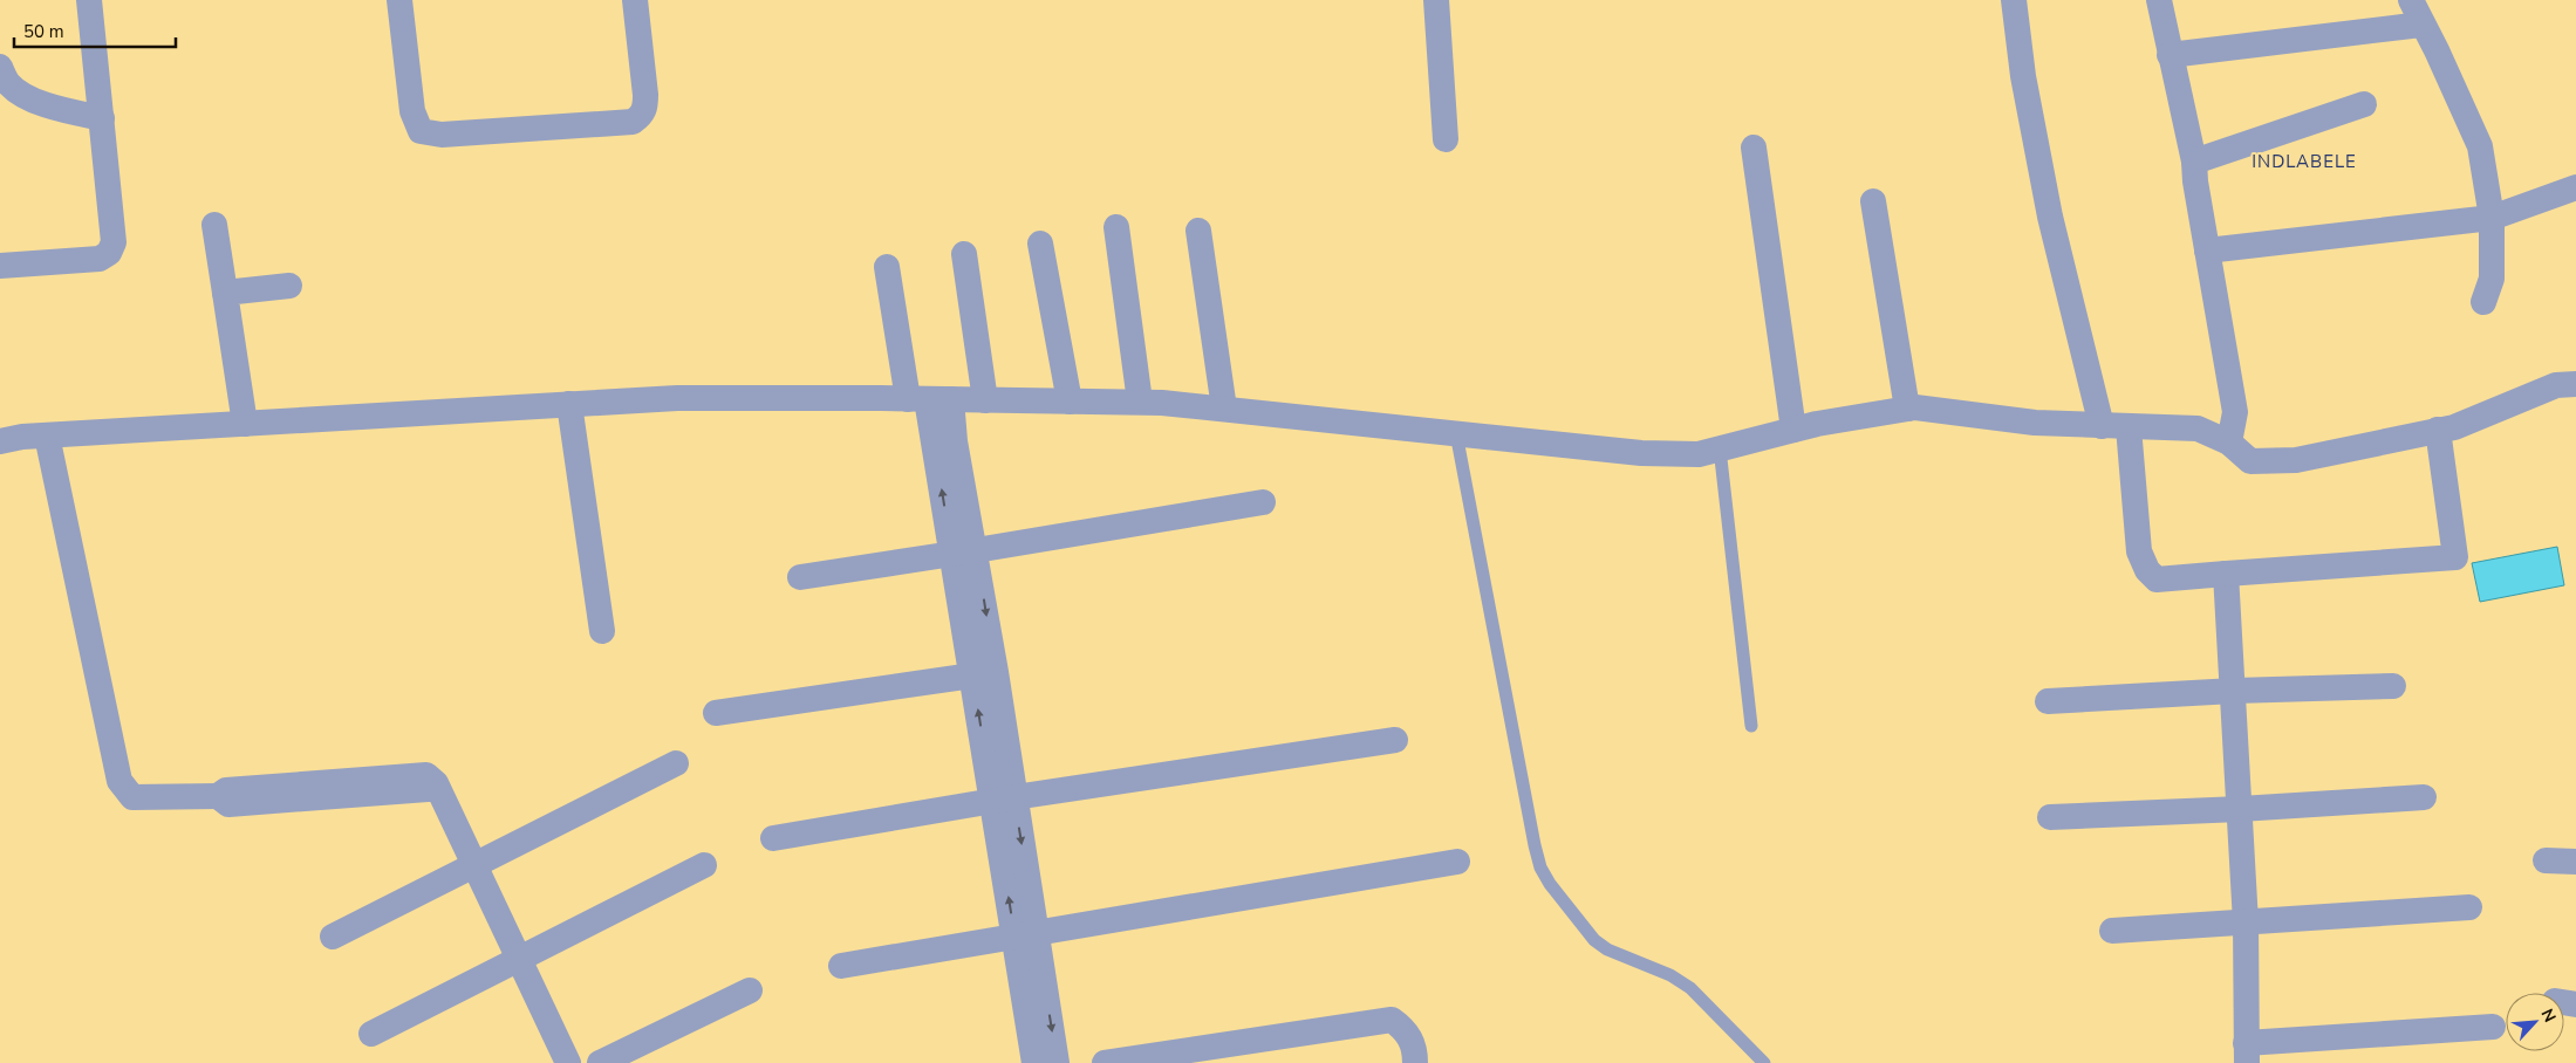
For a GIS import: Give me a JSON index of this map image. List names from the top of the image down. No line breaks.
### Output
{"districts":["INDLABELE"],"scale_bar":"50 m","north":"top right"}
